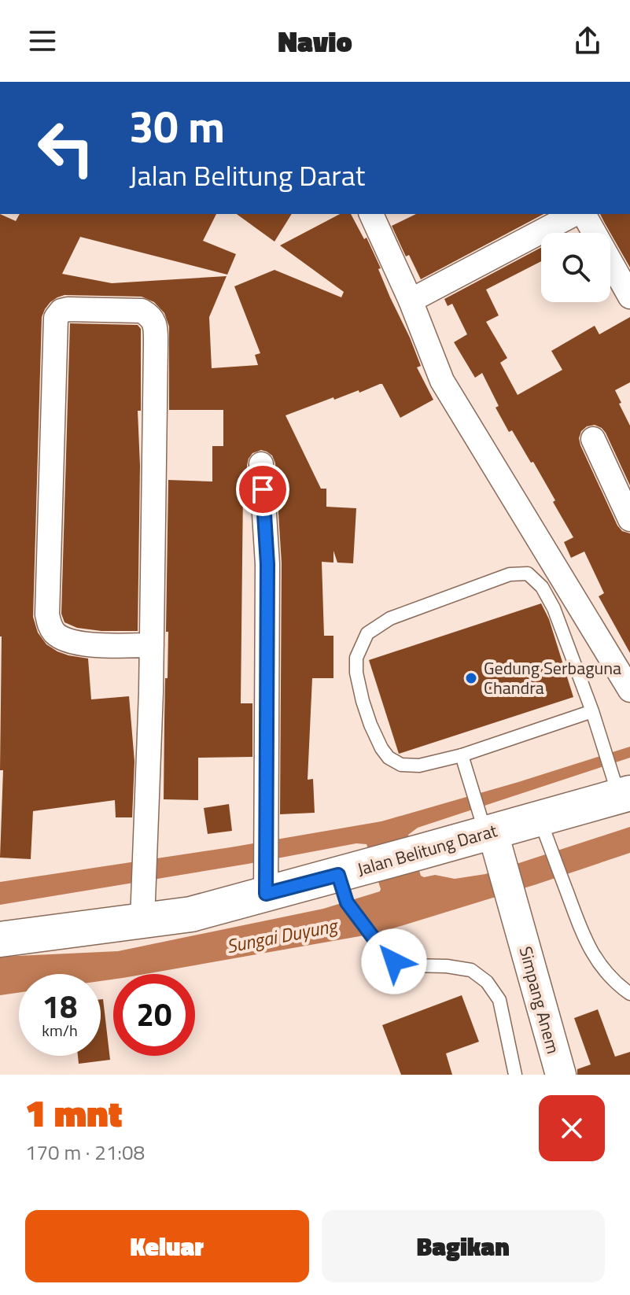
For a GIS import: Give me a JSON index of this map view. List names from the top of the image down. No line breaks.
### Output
{"streets":{"main road":["Jalan Belitung Darat"],"street":["Simpang Anem"]},"crossings":[["Jalan Belitung Darat","Simpang Anem"]],"water":["Sungai Duyung"],"places":["Gedung Serbaguna Chandra"],"page":{"header":"Navio","turn":["30 m","Jalan Belitung Darat"],"speed":"18 km/h","limit":"20","heading":["1 mnt","170 m · 21:08"],"buttons":["Keluar","Bagikan"]}}
